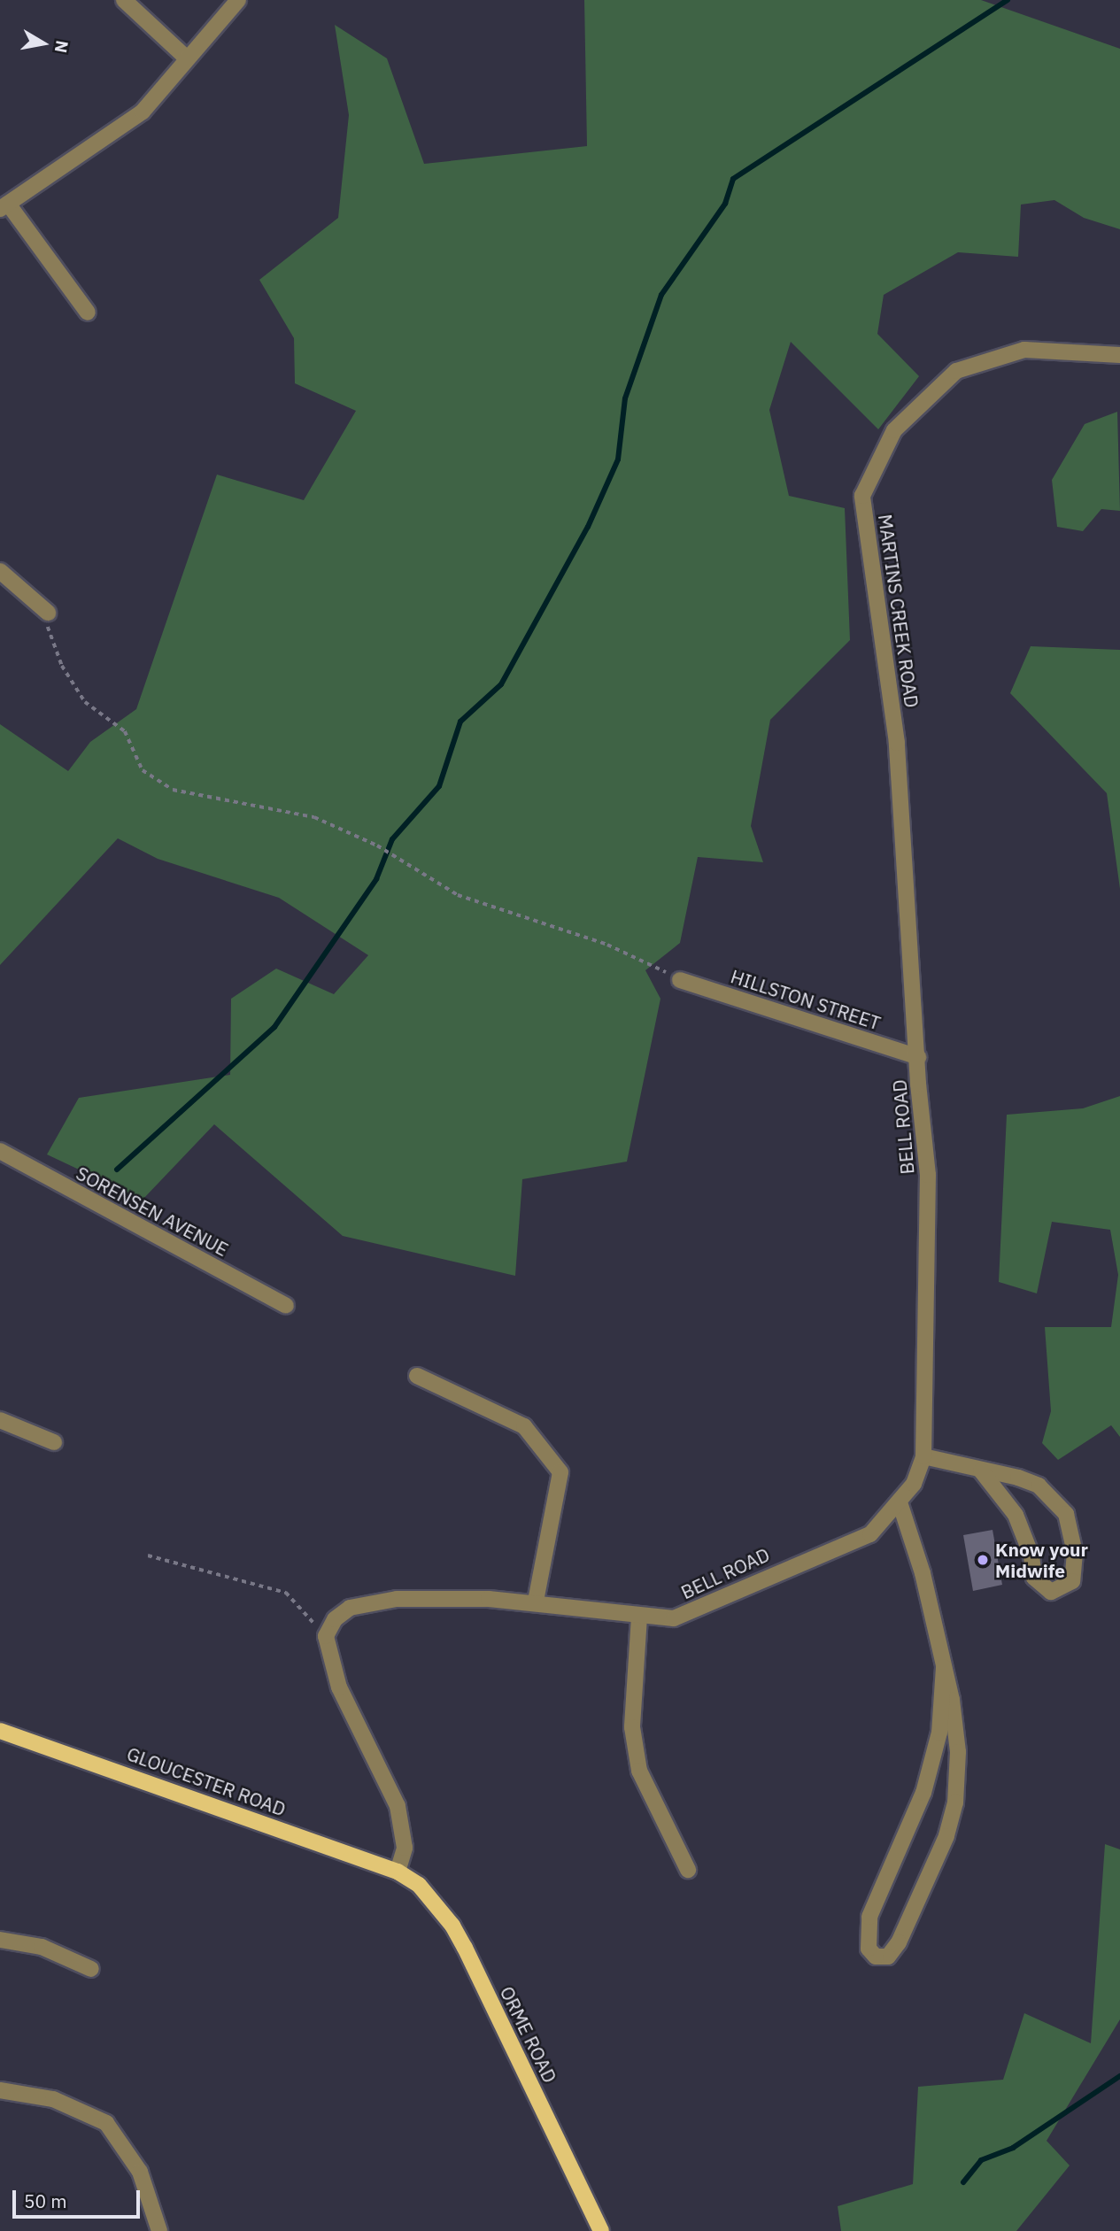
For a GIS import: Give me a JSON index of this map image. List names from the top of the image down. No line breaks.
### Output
{"streets":{"main road":["GLOUCESTER ROAD","ORME ROAD"],"street":["MARTINS CREEK ROAD","HILLSTON STREET","BELL ROAD","SORENSEN AVENUE"]},"crossings":[["MARTINS CREEK ROAD","HILLSTON STREET"],["MARTINS CREEK ROAD","BELL ROAD"],["HILLSTON STREET","BELL ROAD"],["GLOUCESTER ROAD","ORME ROAD"]],"places":["Know your Midwife"],"scale_bar":"50 m","north":"right"}
